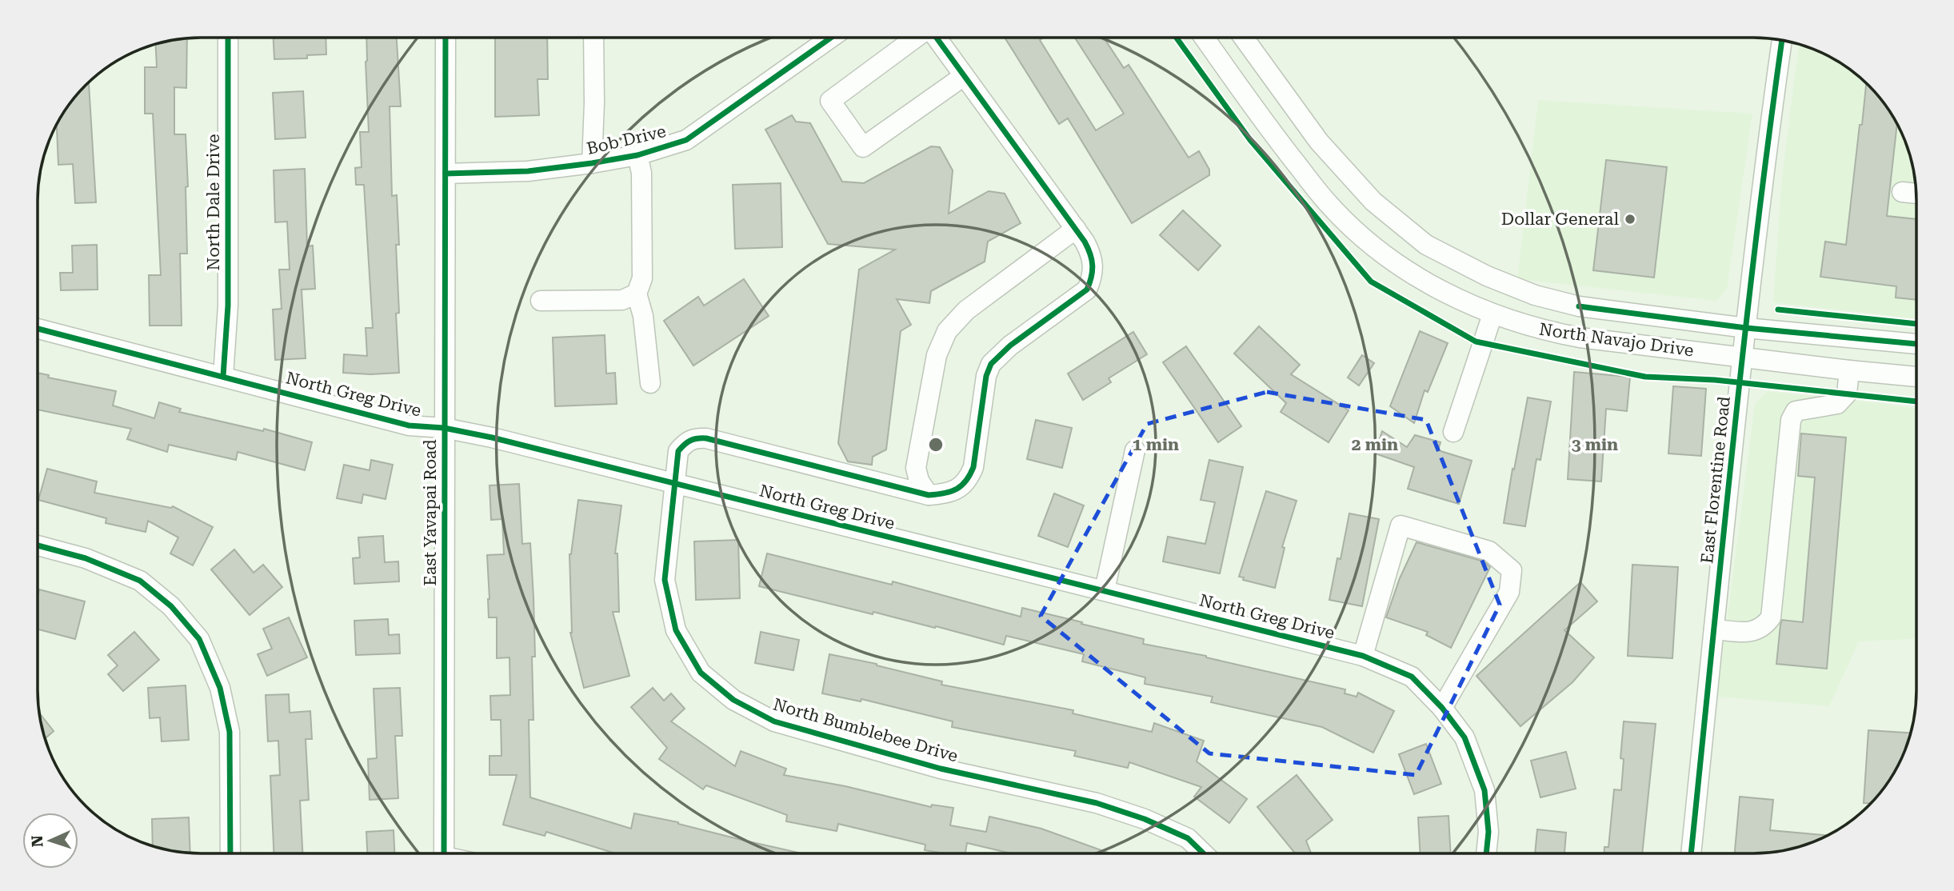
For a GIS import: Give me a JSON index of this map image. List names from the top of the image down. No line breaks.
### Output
{"streets":{"street":["Bob Drive","North Dale Drive","North Navajo Drive","North Greg Drive","East Florentine Road","East Yavapai Road","North Bumblebee Drive"]},"crossings":[["Bob Drive","East Yavapai Road"],["North Dale Drive","North Greg Drive"],["North Navajo Drive","East Florentine Road"],["North Greg Drive","East Yavapai Road"],["North Greg Drive","North Bumblebee Drive"]],"places":["Dollar General"],"north":"left","rings":["1 min","2 min","3 min"]}
